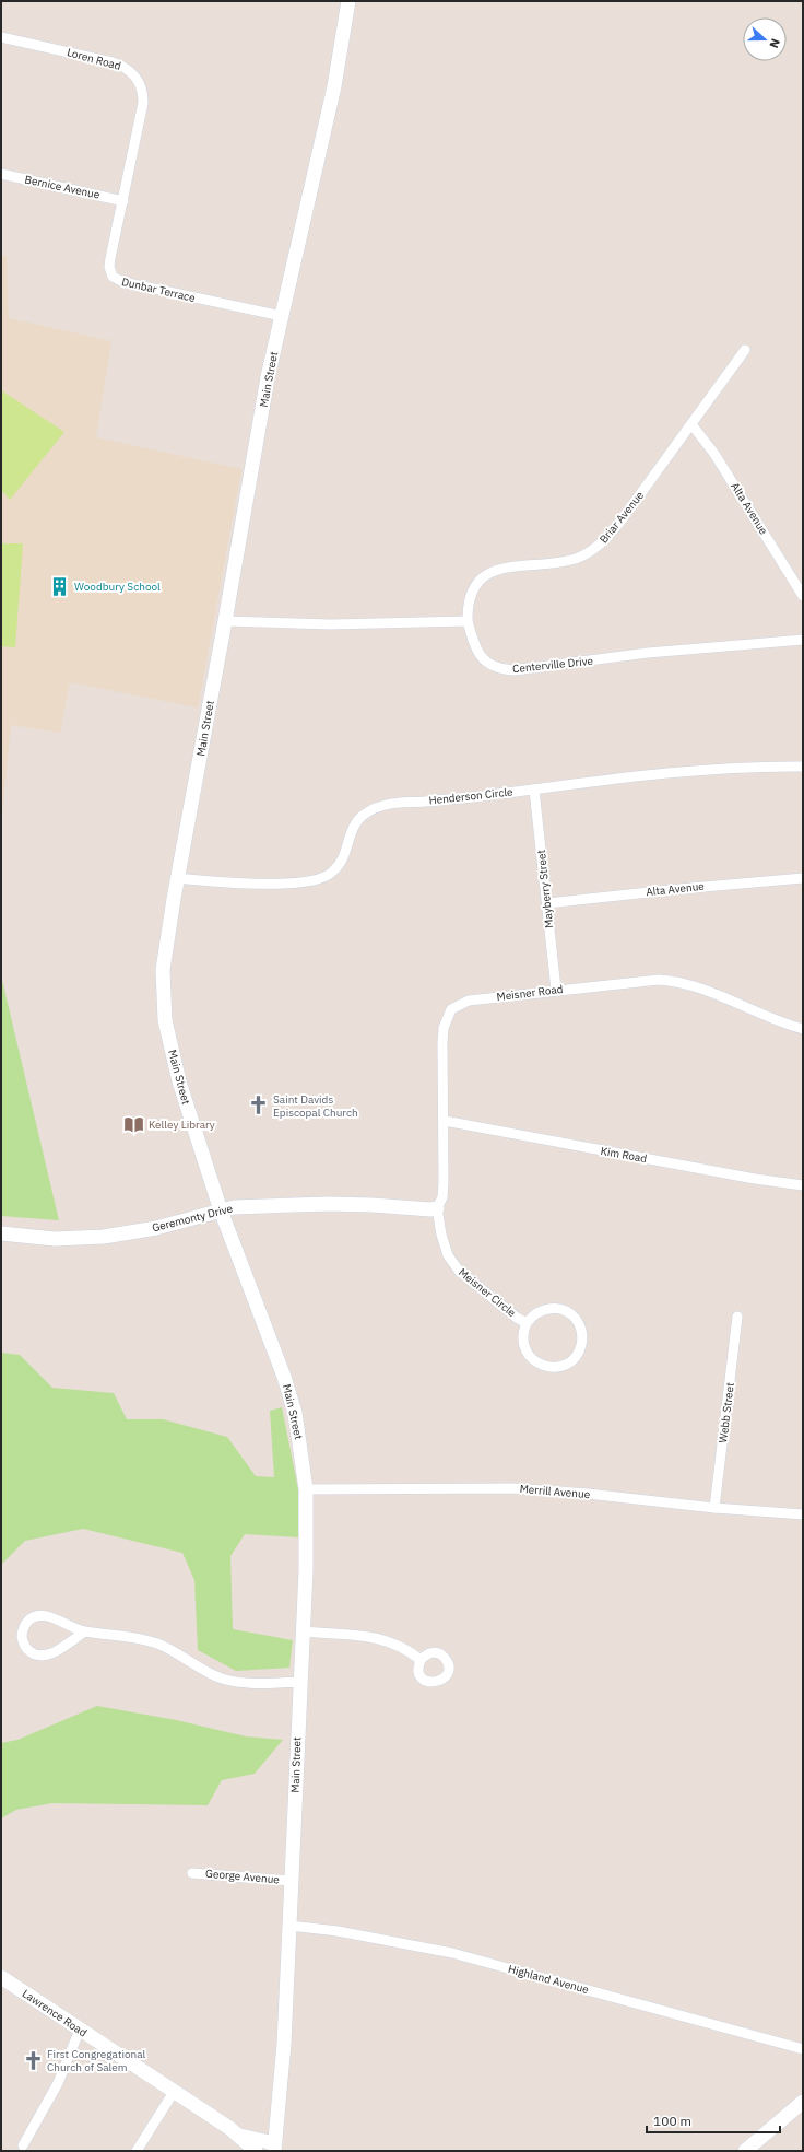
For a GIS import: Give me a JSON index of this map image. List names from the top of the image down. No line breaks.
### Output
{"streets":{"main road":["Main Street","Geremonty Drive","Lawrence Road"],"street":["Loren Road","Bernice Avenue","Dunbar Terrace","Alta Avenue","Briar Avenue","Centerville Drive","Henderson Circle","Mayberry Street","Meisner Road","Kim Road","Meisner Circle","Webb Street","Merrill Avenue","George Avenue","Highland Avenue"]},"crossings":[["Loren Road","Bernice Avenue"],["Loren Road","Dunbar Terrace"],["Bernice Avenue","Dunbar Terrace"],["Dunbar Terrace","Main Street"],["Main Street","Henderson Circle"],["Main Street","Geremonty Drive"],["Main Street","Merrill Avenue"],["Main Street","George Avenue"],["Main Street","Highland Avenue"],["Main Street","Lawrence Road"],["Alta Avenue","Briar Avenue"],["Alta Avenue","Mayberry Street"],["Briar Avenue","Centerville Drive"],["Henderson Circle","Mayberry Street"],["Mayberry Street","Meisner Road"],["Meisner Road","Kim Road"],["Meisner Road","Geremonty Drive"],["Meisner Road","Meisner Circle"],["Geremonty Drive","Meisner Circle"],["Webb Street","Merrill Avenue"]],"places":{"building":["Woodbury School"],"church":["Saint Davids Episcopal Church","First Congregational Church of Salem"],"library":["Kelley Library"]},"scale_bar":"100 m","north":"right"}
